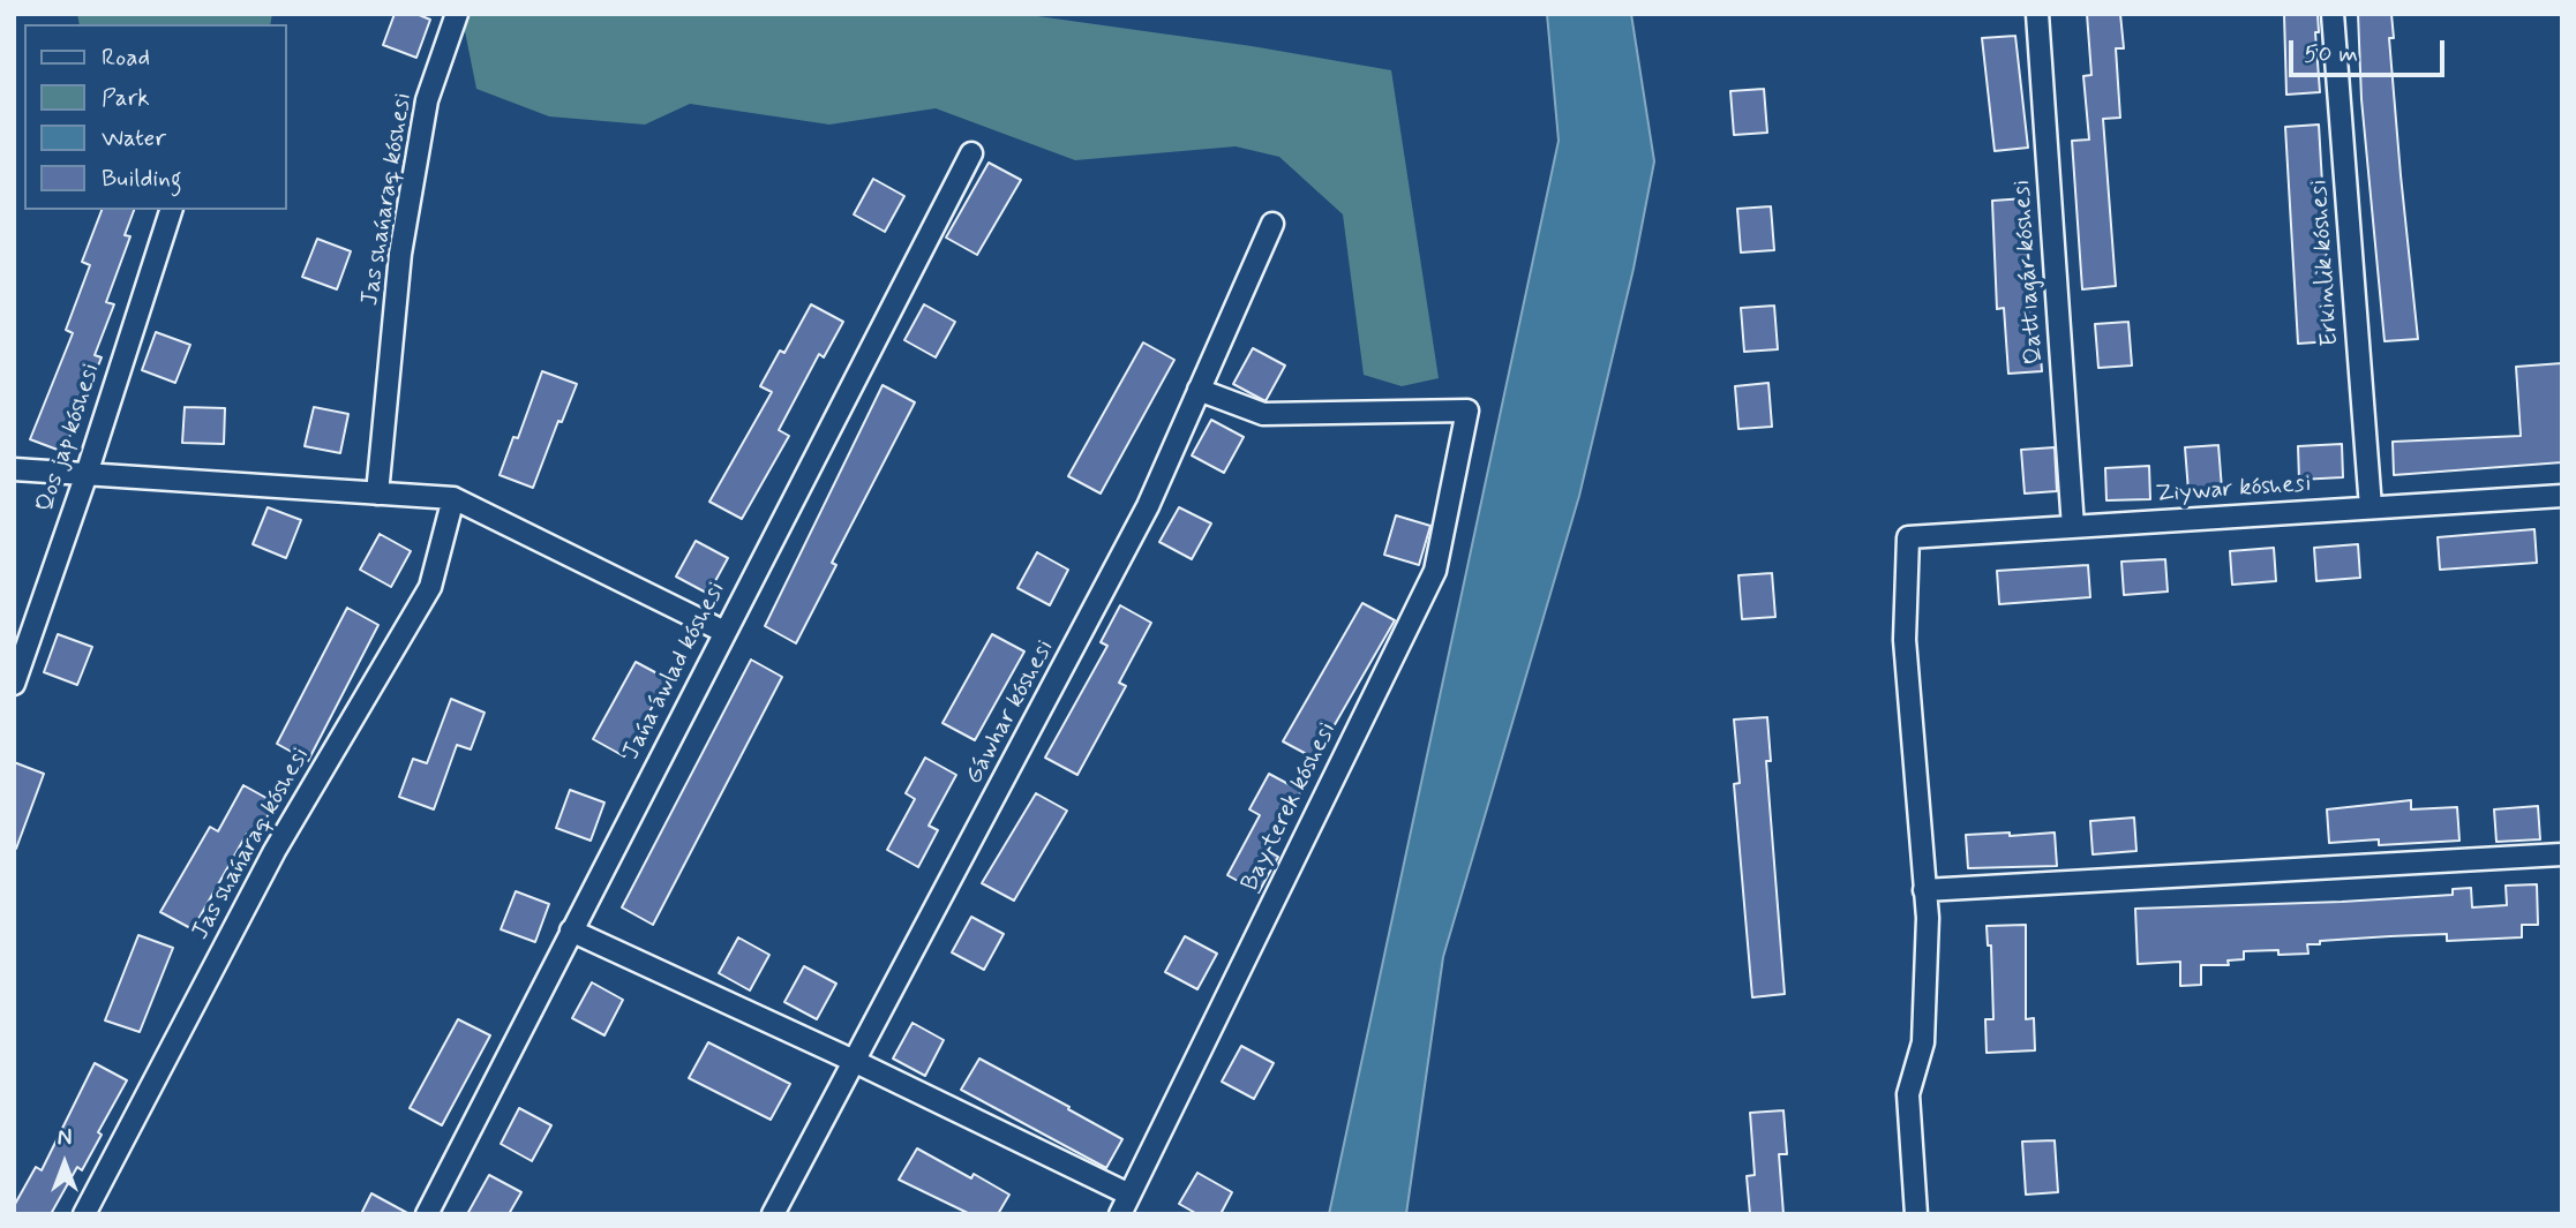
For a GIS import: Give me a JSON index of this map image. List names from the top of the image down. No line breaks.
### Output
{"streets":{"street":["Jas shańaraq kóshesi","Erkinlik kóshesi","Qattıaǵar kóshesi","Qos jap kóshesi","Ziywar kóshesi","Jańa áwlad kóshesi","Gáwhar kóshesi","Bay terek kóshesi"]},"crossings":[["Erkinlik kóshesi","Ziywar kóshesi"],["Qattıaǵar kóshesi","Ziywar kóshesi"],["Gáwhar kóshesi","Bay terek kóshesi"]],"legend":["Road","Park","Water","Building"],"scale_bar":"50 m","north":"top"}
